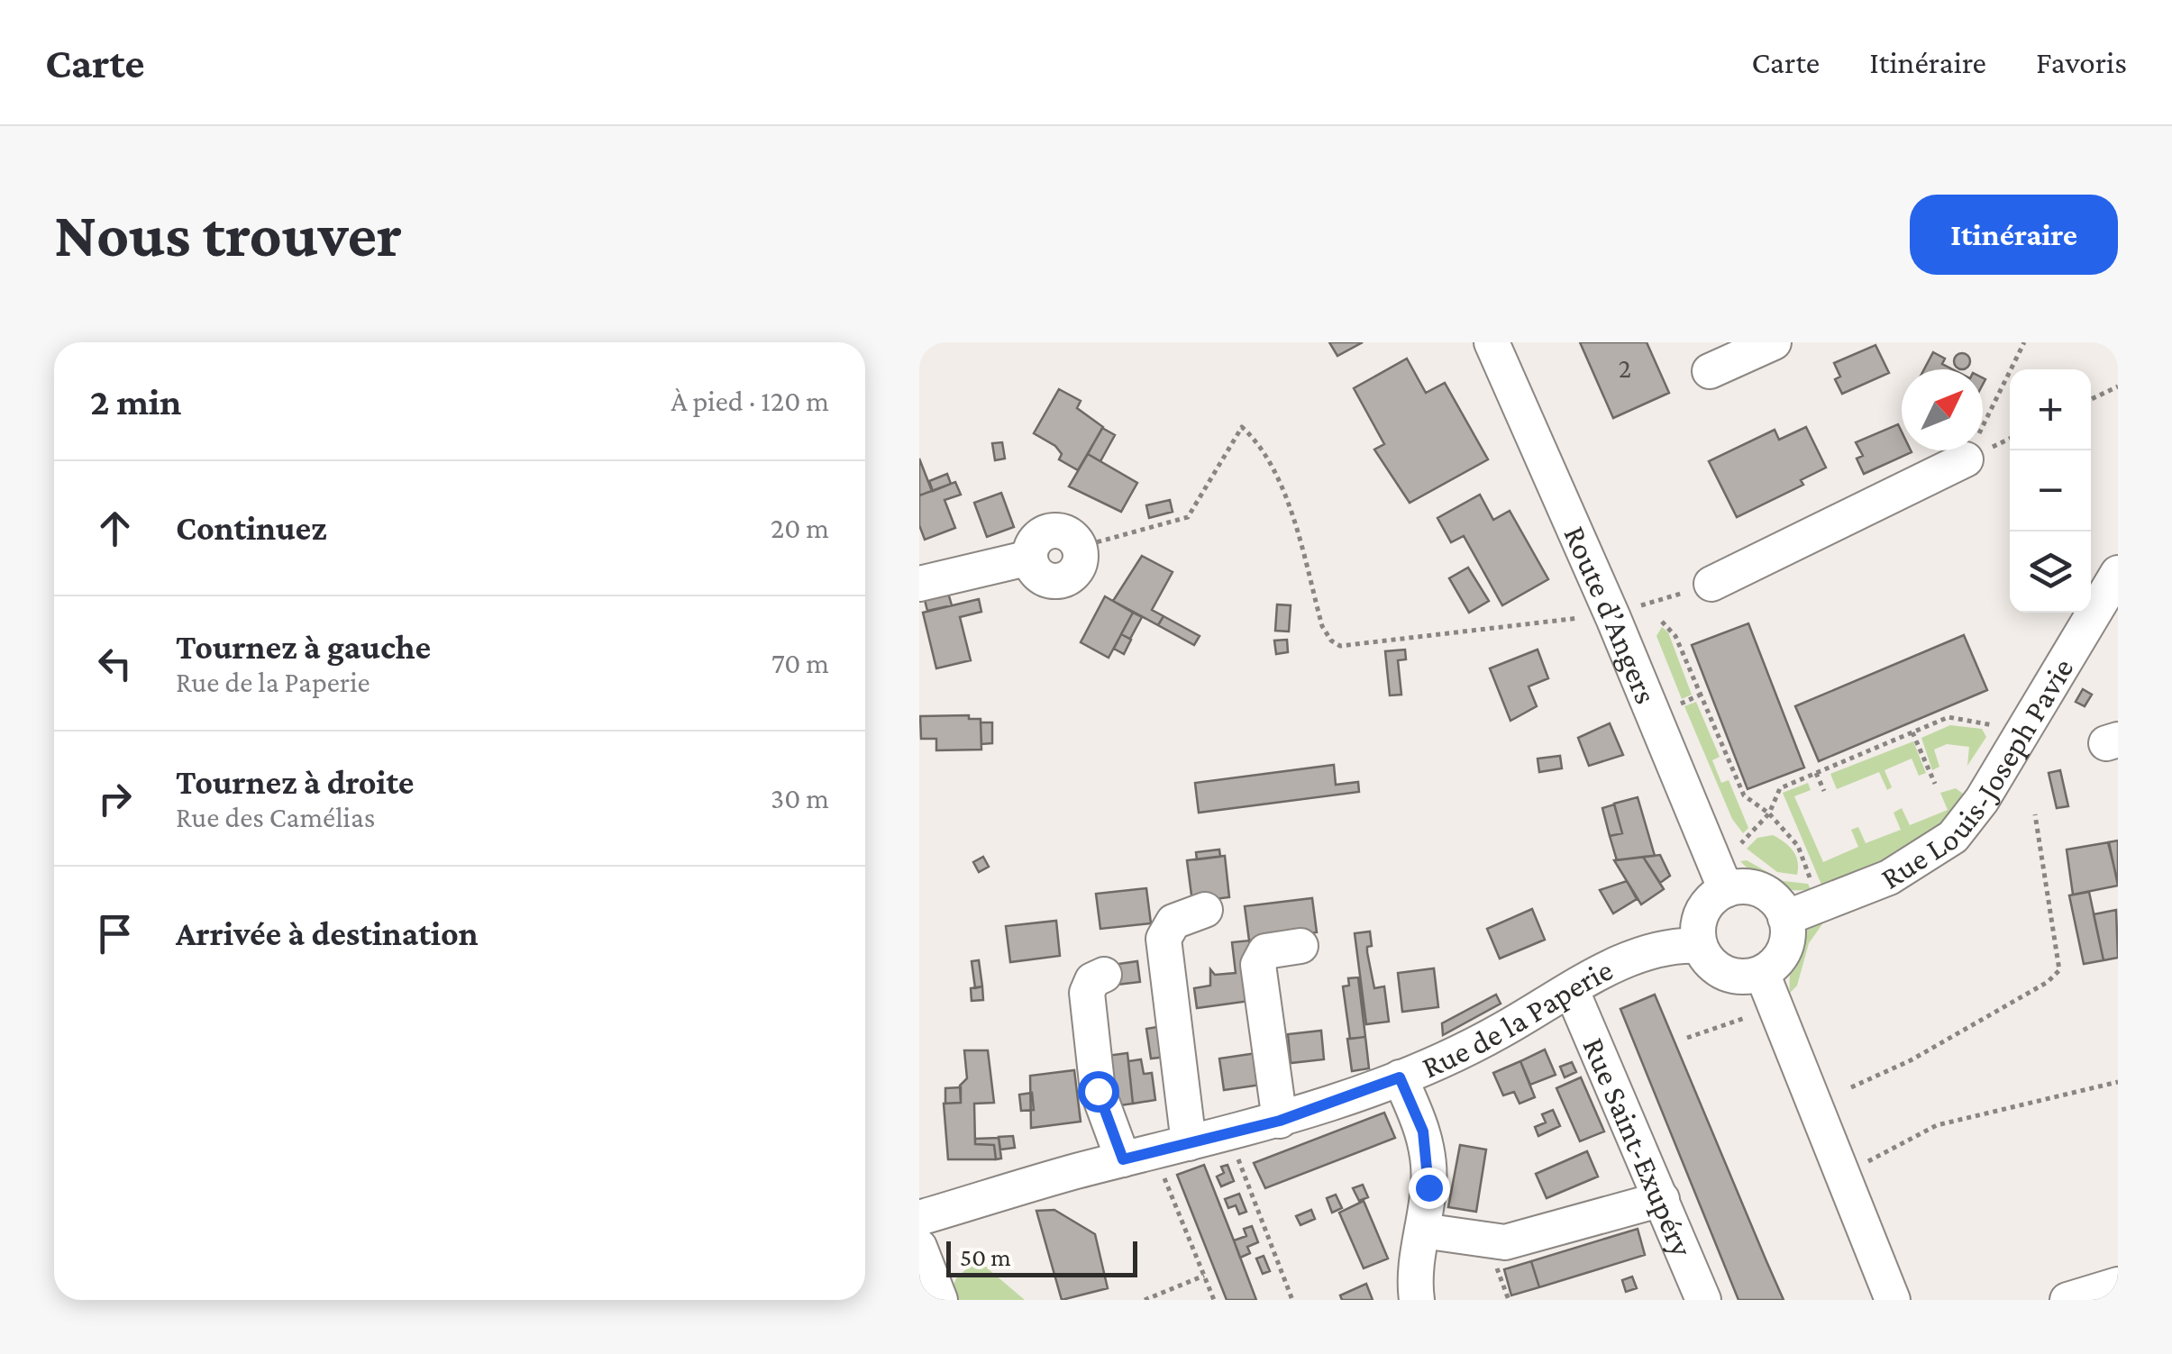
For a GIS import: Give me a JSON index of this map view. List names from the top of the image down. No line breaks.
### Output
{"streets":{"street":["Route d’Angers","Rue Louis-Joseph Pavie","Rue de la Paperie","Rue Saint-Exupéry"]},"crossings":[["Route d’Angers","Rue Louis-Joseph Pavie"],["Route d’Angers","Rue de la Paperie"],["Rue Louis-Joseph Pavie","Rue de la Paperie"],["Rue de la Paperie","Rue Saint-Exupéry"]],"house_numbers":["2"],"scale_bar":"50 m","north":"top right","page":{"header":"Carte","nav":["Carte","Itinéraire","Favoris"],"buttons":"Itinéraire","title":"Nous trouver","heading":["2 min","À pied · 120 m"],"map_buttons":["+","−"],"list":[["Continuez","20 m"],["Tournez à gauche","Rue de la Paperie","70 m"],["Tournez à droite","Rue des Camélias","30 m"],"Arrivée à destination"],"scale":"50 m"}}
